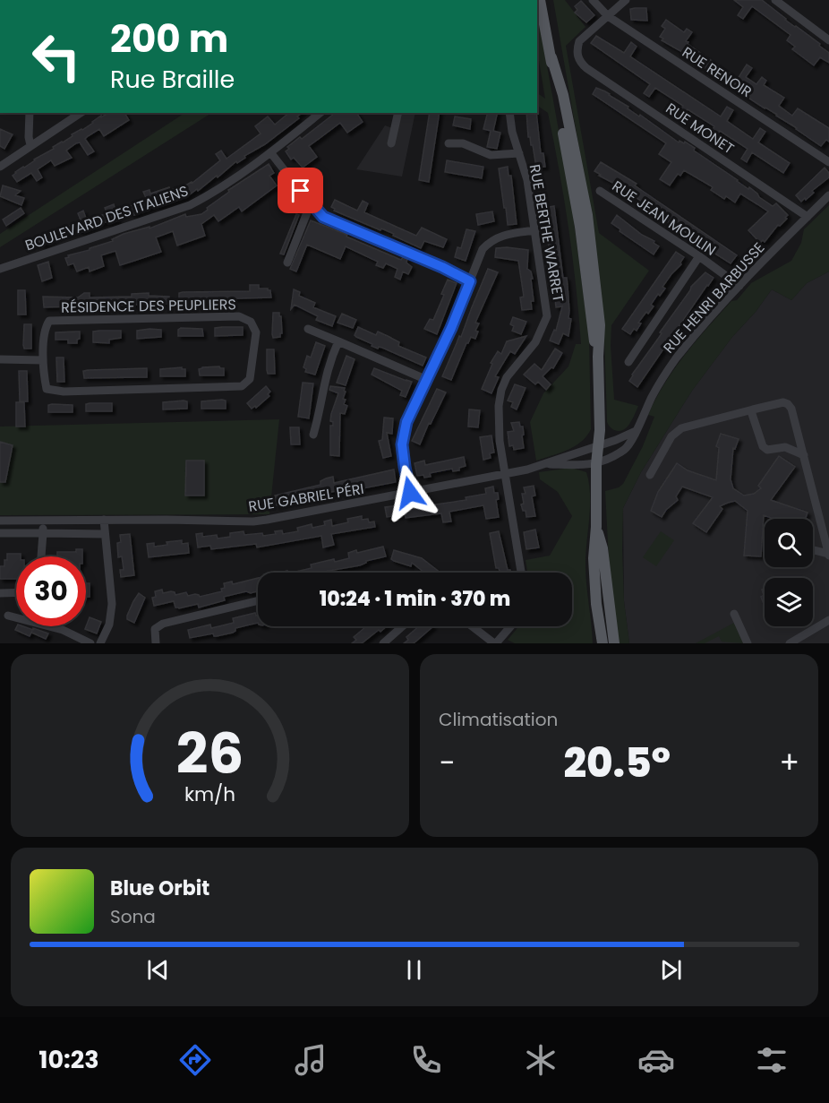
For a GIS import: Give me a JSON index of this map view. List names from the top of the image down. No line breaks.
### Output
{"streets":{"street":["RUE RENOIR","RUE MONET","BOULEVARD DES ITALIENS","RUE JEAN MOULIN","RUE BERTHE WARRET","RUE HENRI BARBUSSE","RÉSIDENCE DES PEUPLIERS","RUE GABRIEL PÉRI"]},"crossings":[["RUE RENOIR","RUE MONET"],["RUE MONET","RUE HENRI BARBUSSE"],["RUE JEAN MOULIN","RUE HENRI BARBUSSE"],["RUE BERTHE WARRET","RUE GABRIEL PÉRI"],["RUE HENRI BARBUSSE","RUE GABRIEL PÉRI"]],"page":{"turn":["200 m","Rue Braille"],"limit":"30","trip":"10:24 · 1 min · 370 m","tile":"Climatisation","heat":["−","20.5°","+"],"song":["Blue Orbit","Sona"],"tabs":"10:23","gauge":["26","km/h"]}}
